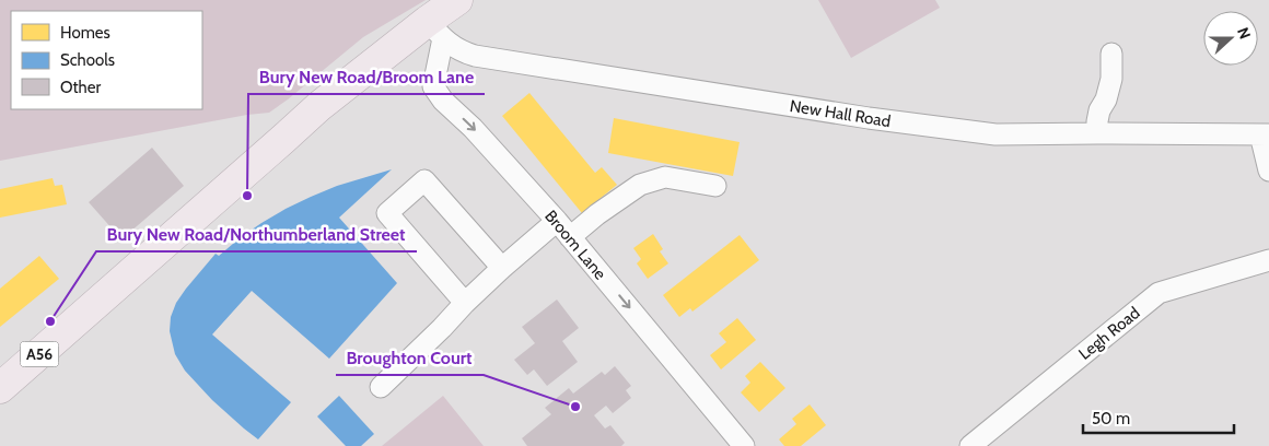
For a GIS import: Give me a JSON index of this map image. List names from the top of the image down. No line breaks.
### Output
{"streets":{"highway":["A56"],"street":["New Hall Road","Broom Lane","Legh Road"]},"crossings":[["New Hall Road","Broom Lane"],["New Hall Road","A56"],["Broom Lane","A56"]],"one_way":["Broom Lane"],"places":["Bury New Road/Broom Lane","Bury New Road/Northumberland Street","Broughton Court"],"legend":["Homes","Schools","Other"],"scale_bar":"50 m","north":"right"}
